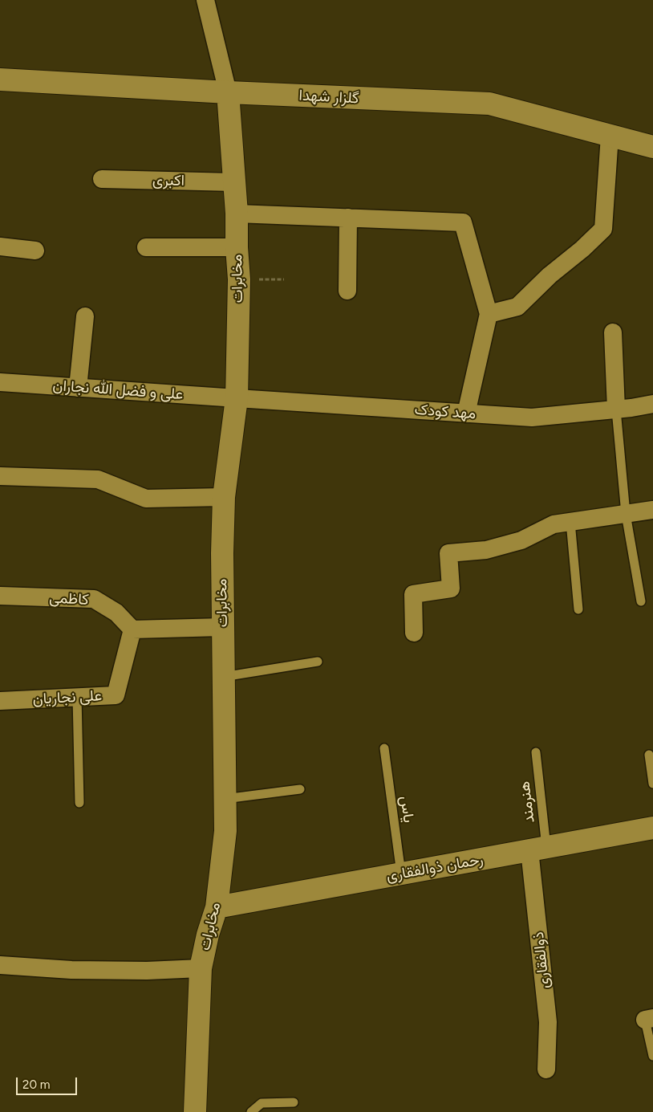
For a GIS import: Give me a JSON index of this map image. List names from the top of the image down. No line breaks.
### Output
{"streets":{"street":["گلزار شهدا","اکبری","مخابرات","علی و فضل الله نجاران","مهد کودک","کاظمی","علی نجاریان","رحمان ذوالفقاری","ذوالفقاری"],"lane":["هنرمند","یاس"]},"crossings":[["گلزار شهدا","مخابرات"],["اکبری","مخابرات"],["مخابرات","علی و فضل الله نجاران"],["مخابرات","مهد کودک"],["مخابرات","رحمان ذوالفقاری"],["علی و فضل الله نجاران","مهد کودک"],["کاظمی","علی نجاریان"],["هنرمند","رحمان ذوالفقاری"],["هنرمند","ذوالفقاری"],["یاس","رحمان ذوالفقاری"],["رحمان ذوالفقاری","ذوالفقاری"]],"scale_bar":"20 m"}
